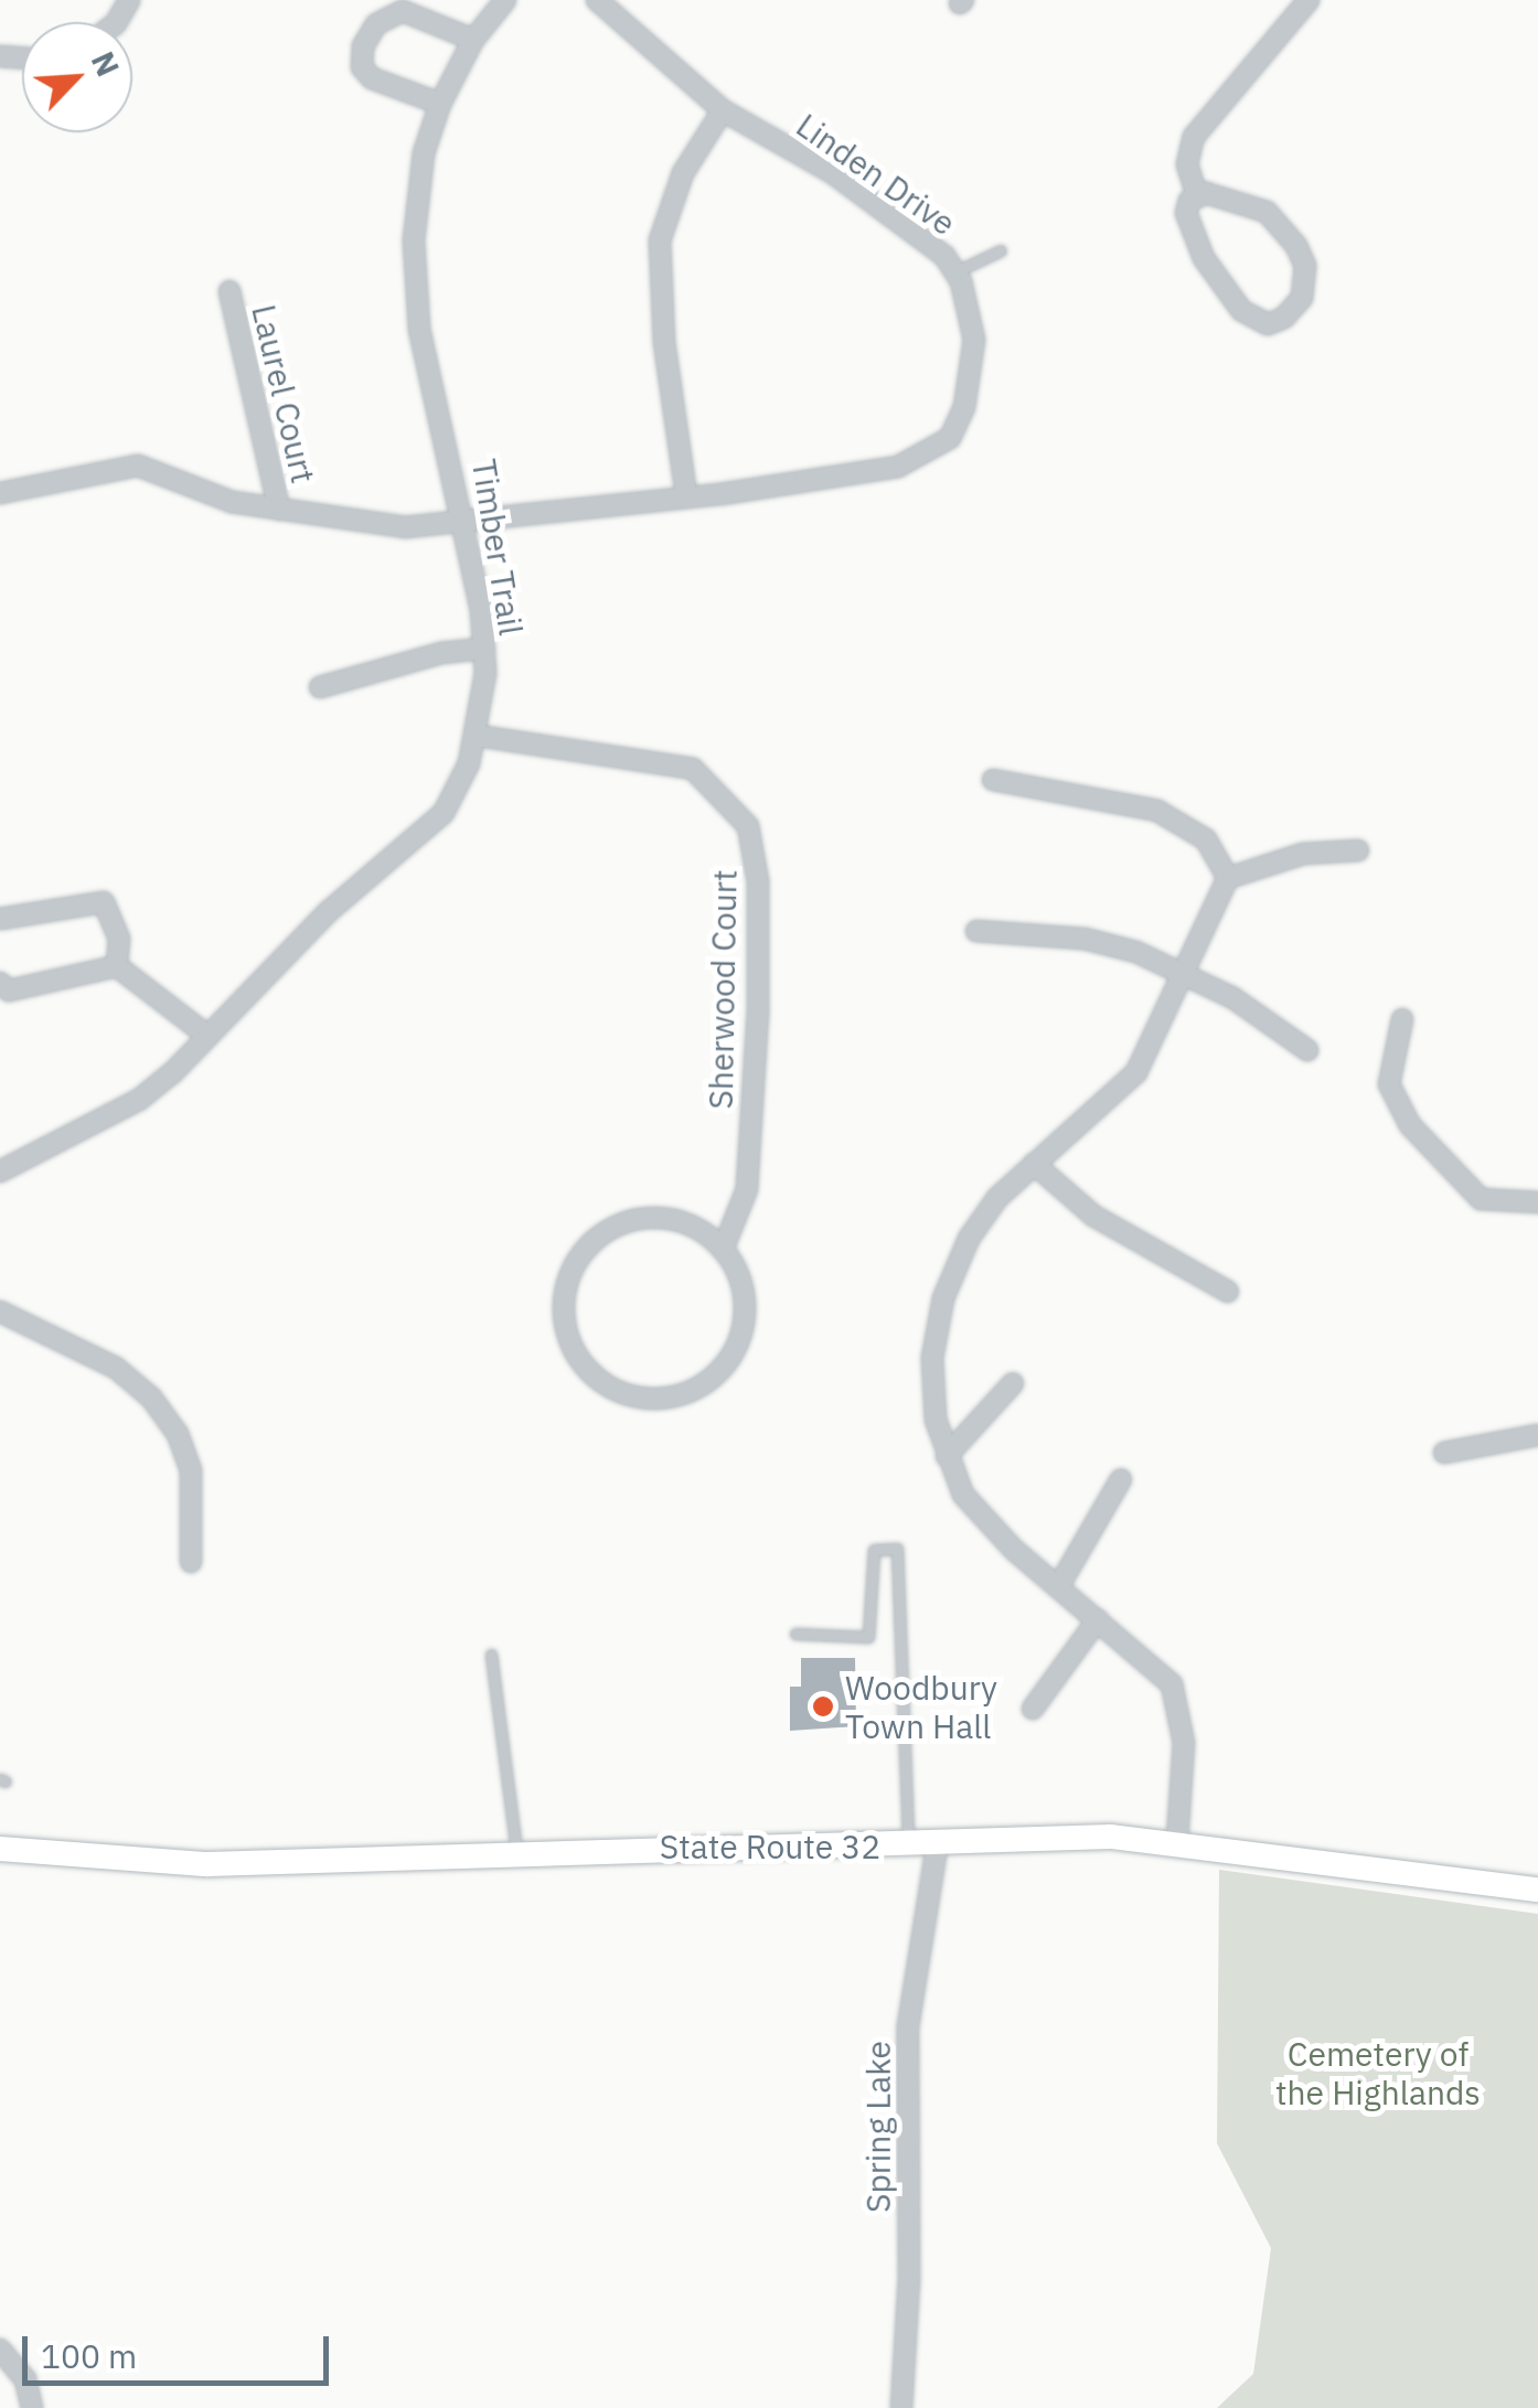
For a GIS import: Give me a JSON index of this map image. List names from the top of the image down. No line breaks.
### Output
{"streets":{"main road":["State Route 32"],"street":["Linden Drive","Laurel Court","Timber Trail","Sherwood Court","Spring Lake"]},"crossings":[["Linden Drive","Laurel Court"],["Linden Drive","Timber Trail"],["Timber Trail","Sherwood Court"],["State Route 32","Spring Lake"]],"parks":["Cemetery of the Highlands"],"places":["Woodbury Town Hall"],"scale_bar":"100 m","north":"top right"}
